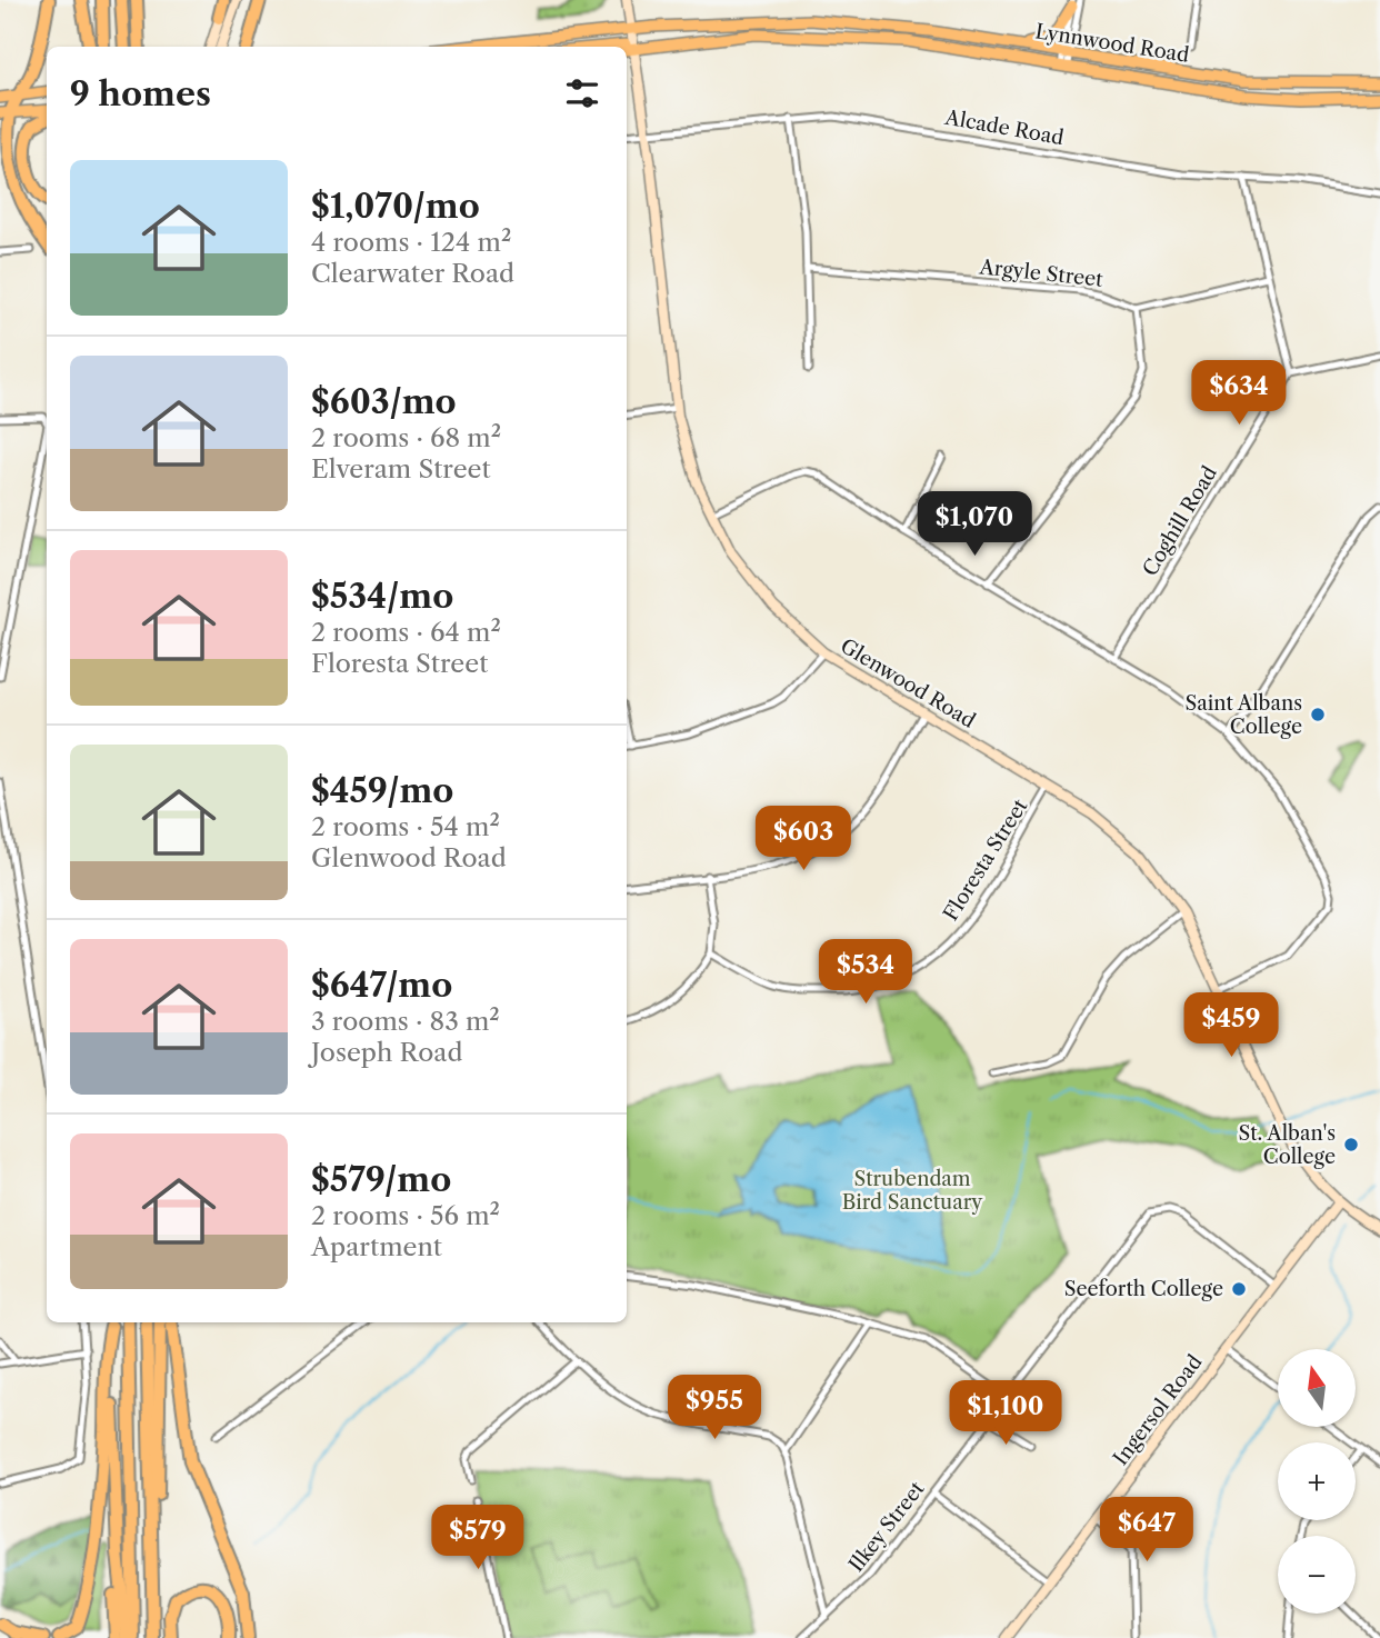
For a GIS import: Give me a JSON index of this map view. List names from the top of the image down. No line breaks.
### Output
{"streets":{"main road":["Lynnwood Road"],"street":["Alcade Road","Argyle Street","Coghill Road","Glenwood Road","Floresta Street","Ingersol Road","Ilkey Street"]},"crossings":[["Lynnwood Road","Glenwood Road"],["Alcade Road","Glenwood Road"],["Glenwood Road","Floresta Street"],["Glenwood Road","Ingersol Road"],["Ingersol Road","Ilkey Street"]],"parks":["Strubendam Bird Sanctuary"],"places":["Saint Albans College","St. Alban's College","Seeforth College"],"north":"top","page":{"heading":"9 homes","list":[{"name":"$1,070/mo","note":"4 rooms · 124 m² · Clearwater Road"},{"name":"$603/mo","note":"2 rooms · 68 m² · Elveram Street"},{"name":"$534/mo","note":"2 rooms · 64 m² · Floresta Street"},{"name":"$459/mo","note":"2 rooms · 54 m² · Glenwood Road"},{"name":"$647/mo","note":"3 rooms · 83 m² · Joseph Road"},{"name":"$579/mo","note":"2 rooms · 56 m² · Apartment"}],"price":["$634","$1,070","$603","$534","$459","$955","$1,100","$647","$579"],"map_buttons":["+","−"]}}
